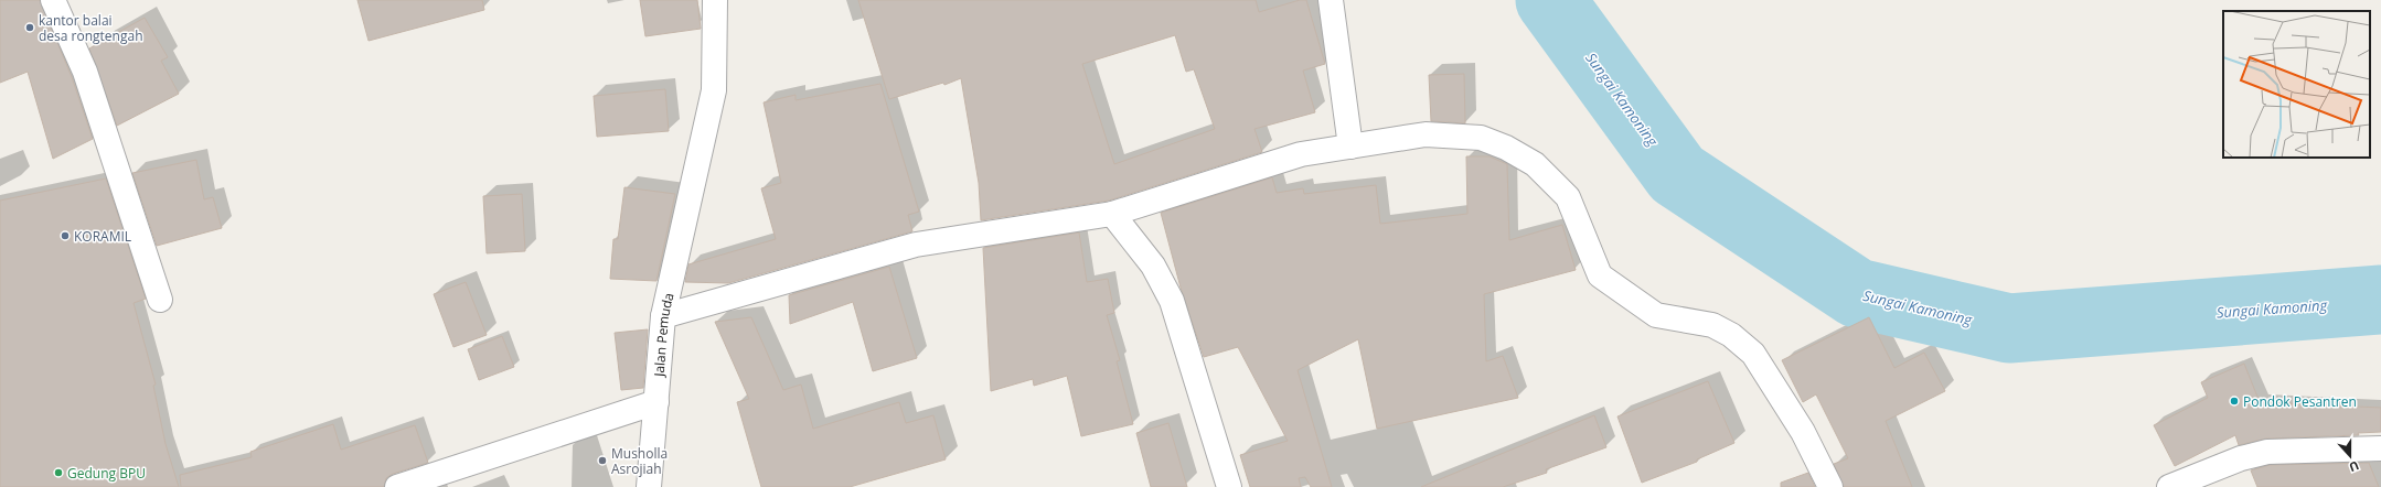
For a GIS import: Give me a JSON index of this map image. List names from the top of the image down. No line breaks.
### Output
{"streets":{"street":["Jalan Pemuda"]},"water":["Sungai Kamoning"],"places":["kantor balai desa rongtengah","KORAMIL","Pondok Pesantren","Musholla Asrojiah","Gedung BPU"],"north":"bottom"}
